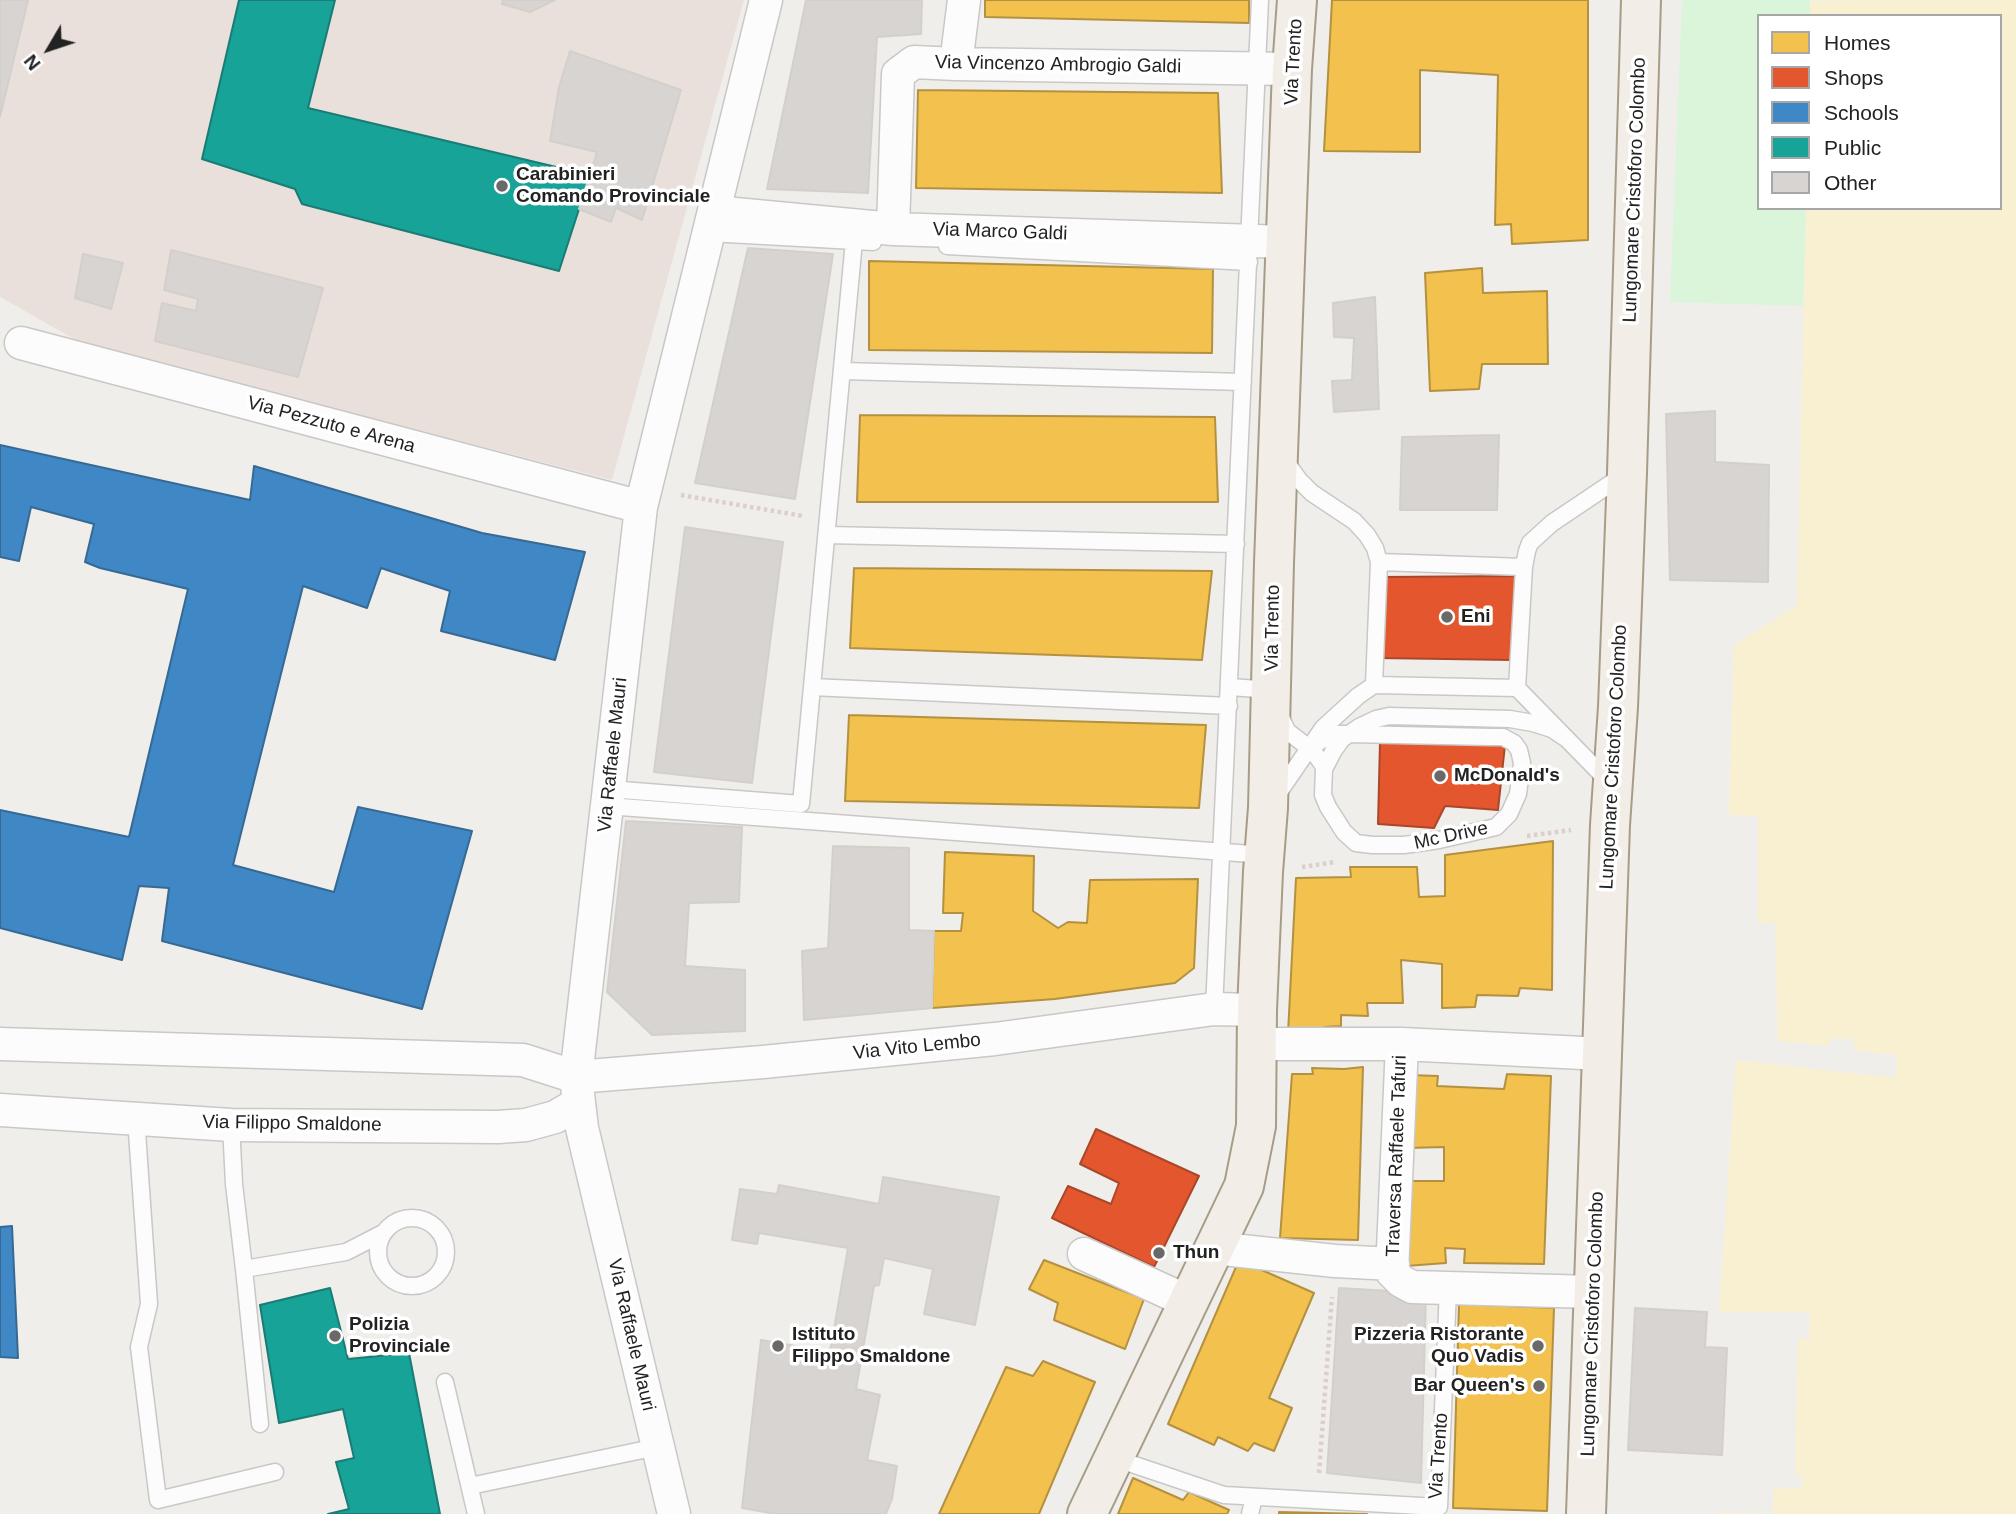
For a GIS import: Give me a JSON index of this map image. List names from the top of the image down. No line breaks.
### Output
{"streets":{"main road":["Via Trento","Lungomare Cristoforo Colombo"],"street":["Via Vincenzo Ambrogio Galdi","Via Marco Galdi","Via Pezzuto e Arena","Via Raffaele Mauri","Via Vito Lembo","Via Filippo Smaldone","Traversa Raffaele Tafuri"],"lane":["Mc Drive"]},"crossings":[["Via Trento","Via Vincenzo Ambrogio Galdi"],["Via Trento","Via Marco Galdi"],["Via Trento","Via Vito Lembo"],["Via Trento","Traversa Raffaele Tafuri"],["Via Vincenzo Ambrogio Galdi","Via Marco Galdi"],["Lungomare Cristoforo Colombo","Via Vito Lembo"],["Lungomare Cristoforo Colombo","Traversa Raffaele Tafuri"],["Via Marco Galdi","Via Raffaele Mauri"],["Via Pezzuto e Arena","Via Raffaele Mauri"],["Via Raffaele Mauri","Via Vito Lembo"],["Via Raffaele Mauri","Via Filippo Smaldone"],["Via Vito Lembo","Via Filippo Smaldone"],["Via Vito Lembo","Traversa Raffaele Tafuri"]],"places":["Carabinieri Comando Provinciale","Eni","McDonald's","Thun","Polizia Provinciale","Istituto Filippo Smaldone","Pizzeria Ristorante Quo Vadis","Bar Queen's"],"legend":["Homes","Shops","Schools","Public","Other"],"north":"bottom left"}
